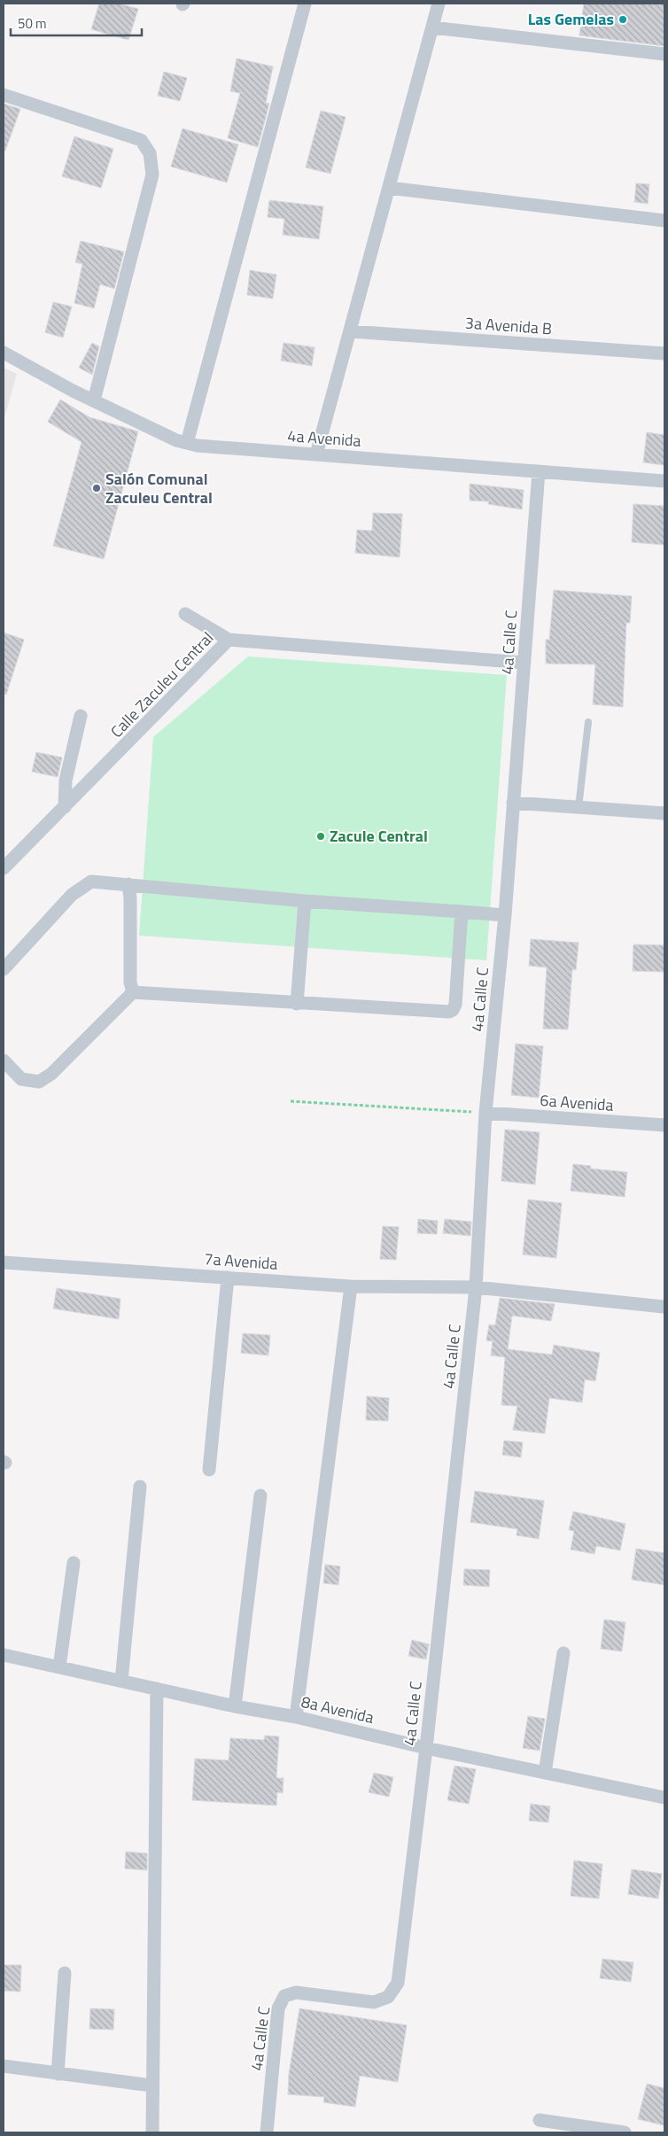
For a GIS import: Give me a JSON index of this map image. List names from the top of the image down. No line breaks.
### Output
{"streets":{"street":["3a Avenida B","4a Avenida","4a Calle C","Calle Zaculeu Central","6a Avenida","7a Avenida","8a Avenida"]},"crossings":[["4a Avenida","4a Calle C"],["4a Calle C","Calle Zaculeu Central"],["4a Calle C","6a Avenida"],["4a Calle C","7a Avenida"],["4a Calle C","8a Avenida"]],"places":["Las Gemelas","Salón Comunal Zaculeu Central","Zacule Central"],"scale_bar":"50 m"}
